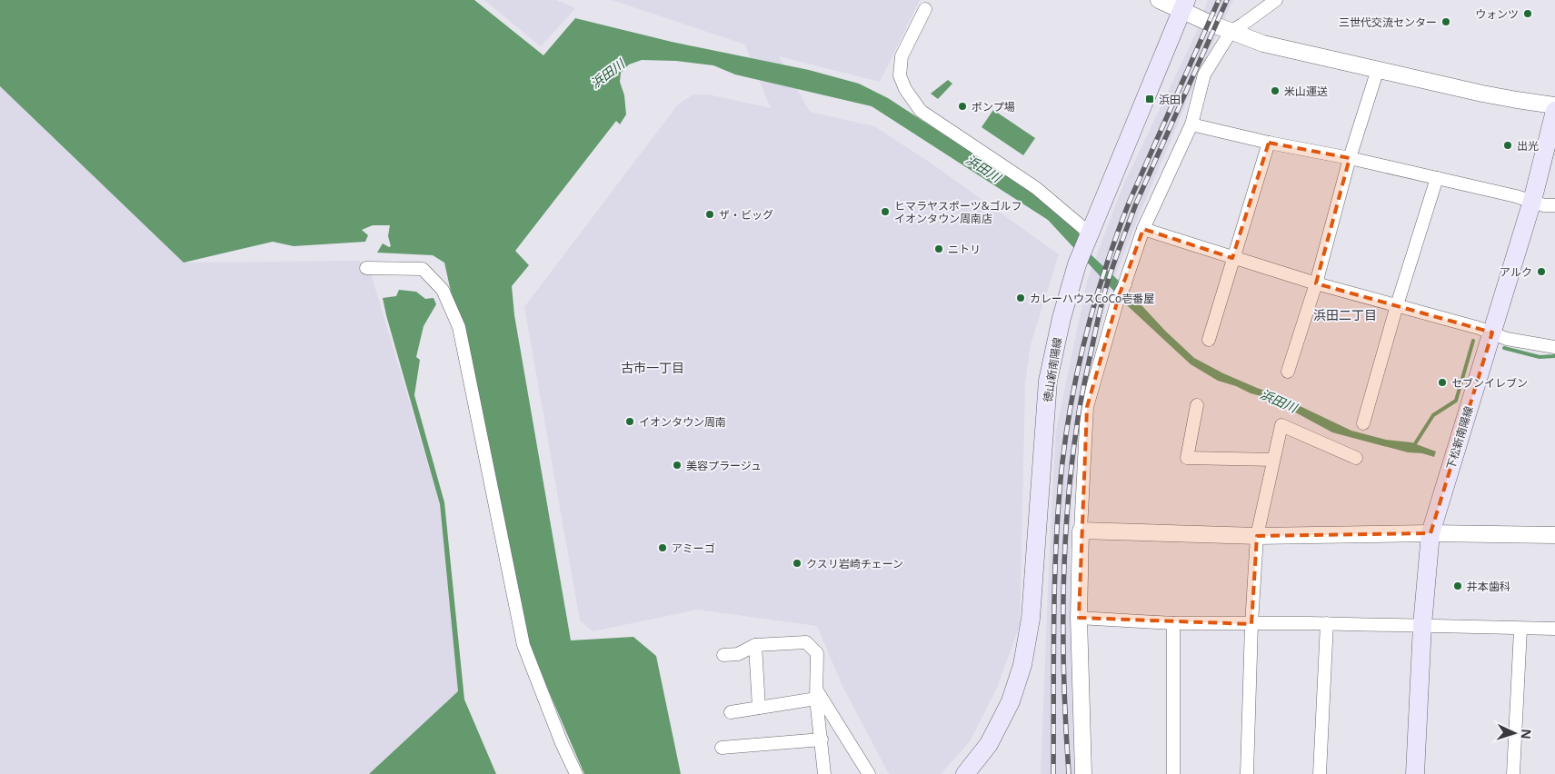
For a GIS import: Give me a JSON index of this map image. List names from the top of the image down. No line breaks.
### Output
{"streets":{"main road":["徳山新南陽線","下松新南陽線"]},"districts":["浜田二丁目","古市一丁目"],"water":["浜田川"],"places":{"other":["ウォンツ","三世代交流センター","米山運送","ポンプ場","出光","ヒマラヤスポーツ&ゴルフ イオンタウン周南店","ザ・ビッグ","ニトリ","アルク","カレーハウスCoCo壱番屋","セブンイレブン","イオンタウン周南","美容プラージュ","アミーゴ","クスリ岩崎チェーン","井本歯科"],"transit":["浜田"]},"north":"right"}
